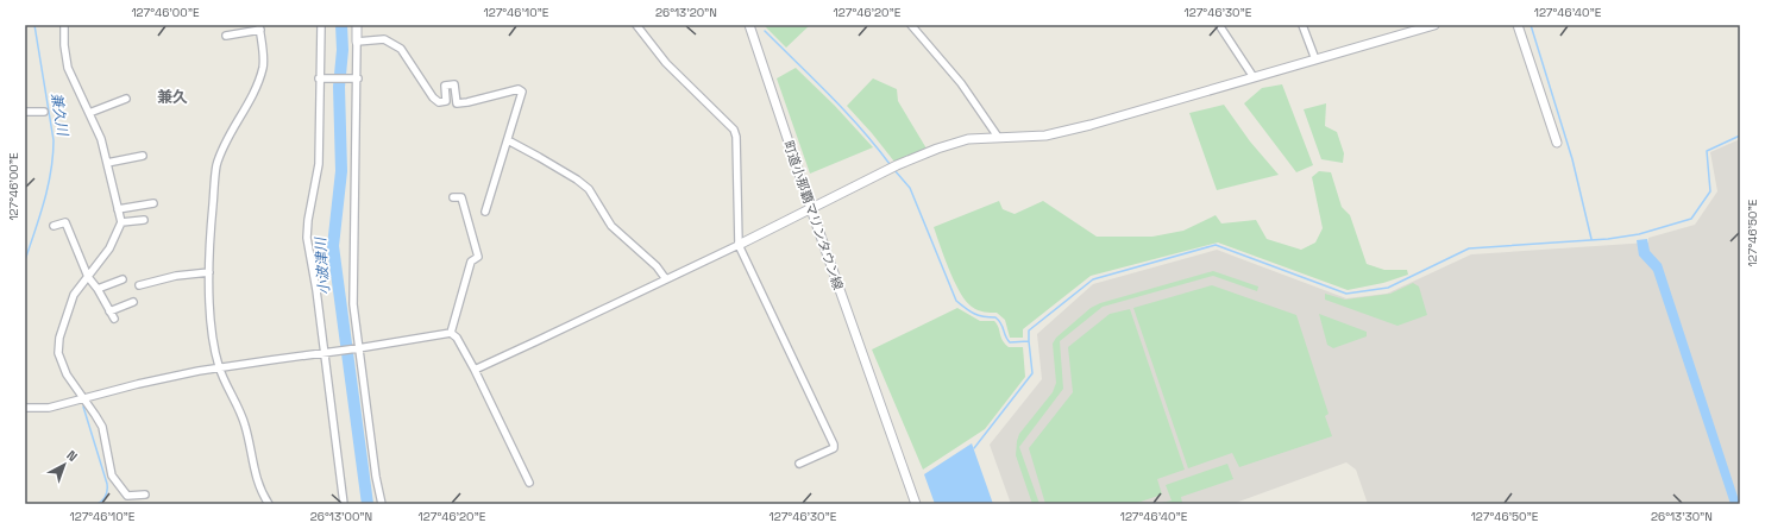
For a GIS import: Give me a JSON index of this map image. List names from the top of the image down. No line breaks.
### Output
{"streets":{"street":["町道小那覇マリンタウン線"]},"districts":["兼久"],"water":["兼久川","小波津川"],"north":"top right","coordinates":["127°46'00\"E","127°46'10\"E","26°13'20\"N","127°46'20\"E","127°46'30\"E","127°46'40\"E","127°46'50\"E","26°13'00\"N","26°13'30\"N"]}
